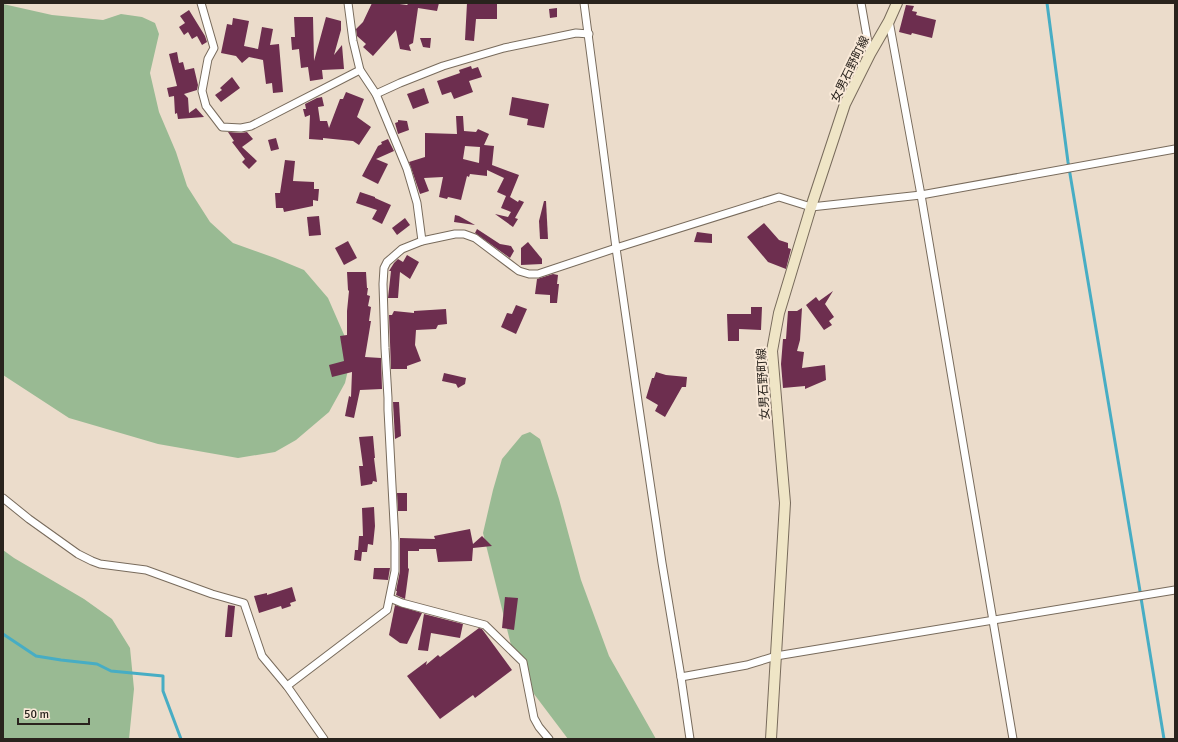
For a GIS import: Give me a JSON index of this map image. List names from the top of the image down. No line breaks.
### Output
{"streets":{"main road":["女男石野町線"]},"scale_bar":"50 m"}
